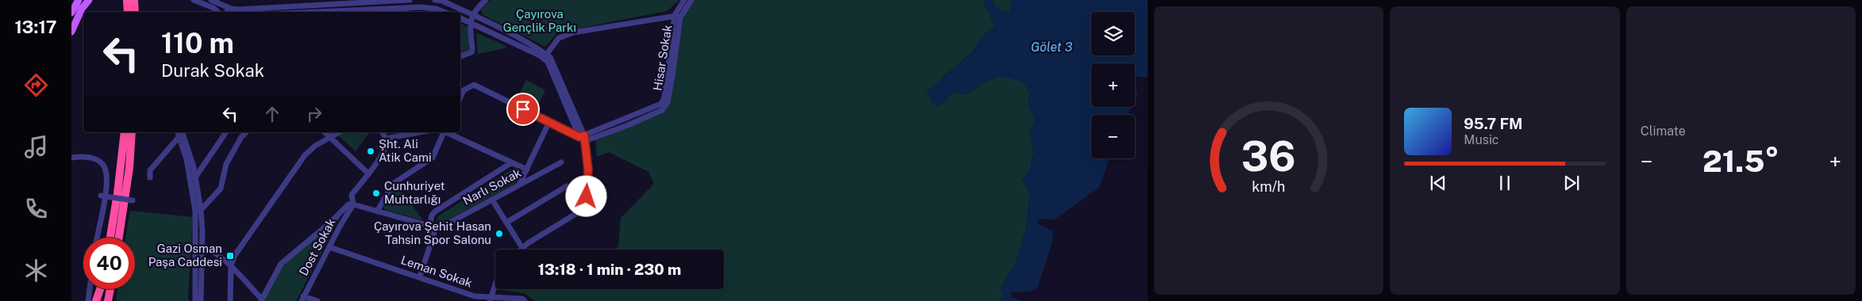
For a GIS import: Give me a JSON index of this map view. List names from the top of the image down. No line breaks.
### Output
{"streets":{"street":["Hisar Sokak","Narlı Sokak","Dost Sokak","Leman Sokak"]},"crossings":[["Dost Sokak","Leman Sokak"]],"water":["Gölet 3"],"parks":["Çayırova Gençlik Parkı"],"places":{"other":["Şht. Ali Atik Cami","Cunhuriyet Muhtarlığı","Çayırova Şehit Hasan Tahsin Spor Salonu"],"transit":["Gazi Osman Paşa Caddesi"]},"page":{"tabs":"13:17","tile":"Climate","map_buttons":["+","−"],"turn":["110 m","Durak Sokak"],"song":["95.7 FM","Music"],"heat":["−","21.5°","+"],"limit":"40","trip":"13:18 · 1 min · 230 m","gauge":["36","km/h"]}}
